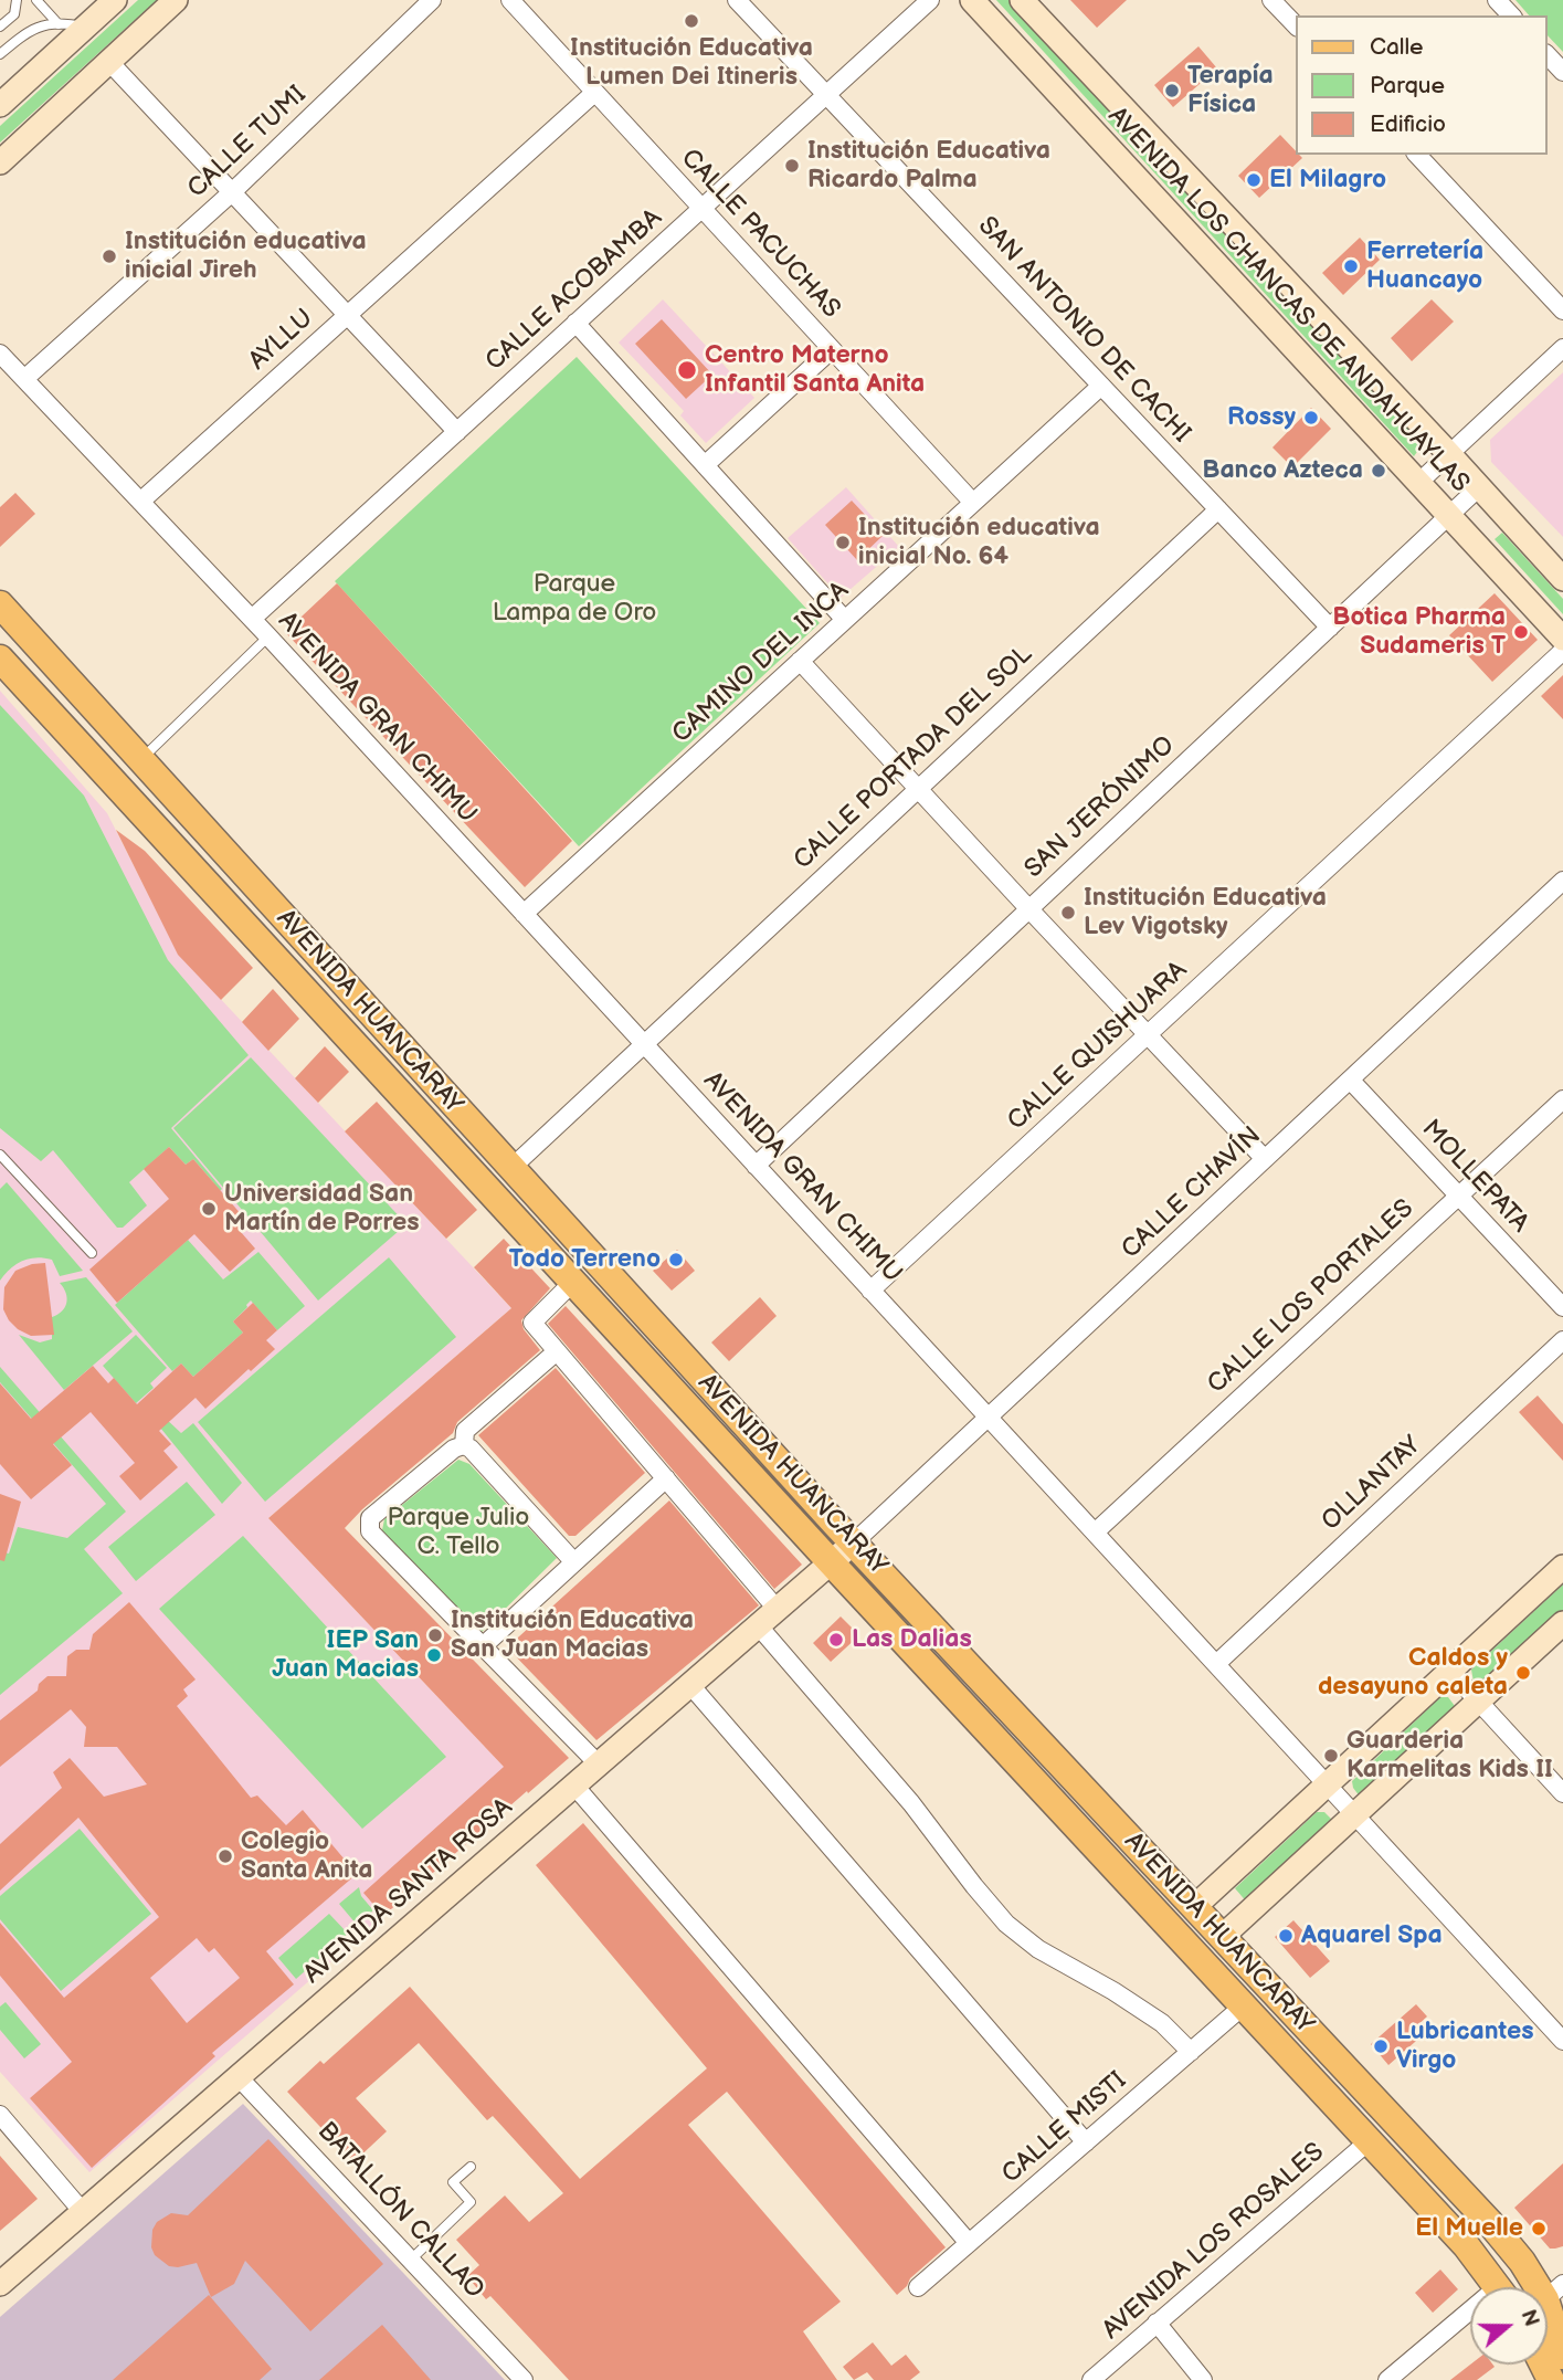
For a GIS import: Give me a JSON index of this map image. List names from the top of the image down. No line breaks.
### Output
{"streets":{"main road":["AVENIDA HUANCARAY"],"street":["CALLE TUMI","CALLE PACUCHAS","CALLE ACOBAMBA","AVENIDA LOS CHANCAS DE ANDAHUAYLAS","SAN ANTONIO DE CACHI","AYLLU","CAMINO DEL INCA","AVENIDA GRAN CHIMU","CALLE PORTADA DEL SOL","SAN JERÓNIMO","CALLE QUISHUARA","MOLLEPATA","CALLE CHAVÍN","CALLE LOS PORTALES","OLLANTAY","AVENIDA SANTA ROSA","CALLE MISTI","BATALLÓN CALLAO","AVENIDA LOS ROSALES"]},"crossings":[["CALLE TUMI","AVENIDA GRAN CHIMU"],["CALLE PACUCHAS","CALLE ACOBAMBA"],["CALLE PACUCHAS","AYLLU"],["CALLE PACUCHAS","CAMINO DEL INCA"],["CALLE ACOBAMBA","SAN ANTONIO DE CACHI"],["CALLE ACOBAMBA","AVENIDA GRAN CHIMU"],["AVENIDA LOS CHANCAS DE ANDAHUAYLAS","SAN JERÓNIMO"],["SAN ANTONIO DE CACHI","CAMINO DEL INCA"],["SAN ANTONIO DE CACHI","CALLE PORTADA DEL SOL"],["SAN ANTONIO DE CACHI","SAN JERÓNIMO"],["AYLLU","AVENIDA GRAN CHIMU"],["CAMINO DEL INCA","AVENIDA GRAN CHIMU"],["AVENIDA GRAN CHIMU","CALLE PORTADA DEL SOL"],["AVENIDA GRAN CHIMU","SAN JERÓNIMO"],["AVENIDA GRAN CHIMU","CALLE QUISHUARA"],["AVENIDA GRAN CHIMU","CALLE CHAVÍN"],["AVENIDA GRAN CHIMU","CALLE LOS PORTALES"],["AVENIDA GRAN CHIMU","OLLANTAY"],["CALLE PORTADA DEL SOL","AVENIDA HUANCARAY"],["AVENIDA HUANCARAY","CALLE CHAVÍN"],["AVENIDA HUANCARAY","AVENIDA SANTA ROSA"],["AVENIDA HUANCARAY","CALLE MISTI"],["AVENIDA HUANCARAY","AVENIDA LOS ROSALES"],["MOLLEPATA","CALLE CHAVÍN"],["MOLLEPATA","CALLE LOS PORTALES"],["CALLE CHAVÍN","AVENIDA SANTA ROSA"],["AVENIDA SANTA ROSA","BATALLÓN CALLAO"]],"parks":["Parque Lampa de Oro","Parque Julio C. Tello"],"places":["Institución Educativa Lumen Dei Itineris","Terapía Física","Institución Educativa Ricardo Palma","El Milagro","Institución educativa inicial Jireh","Ferretería Huancayo","Centro Materno Infantil Santa Anita","Rossy","Banco Azteca","Institución educativa inicial No. 64","Botica Pharma Sudameris T","Institución Educativa Lev Vigotsky","Universidad San Martín de Porres","Todo Terreno","Institución Educativa San Juan Macias","Las Dalias","IEP San Juan Macias","Caldos y desayuno caleta","Guarderia Karmelitas Kids II","Colegio Santa Anita","Aquarel Spa","Lubricantes Virgo","El Muelle"],"legend":["Calle","Parque","Edificio"],"north":"right"}
